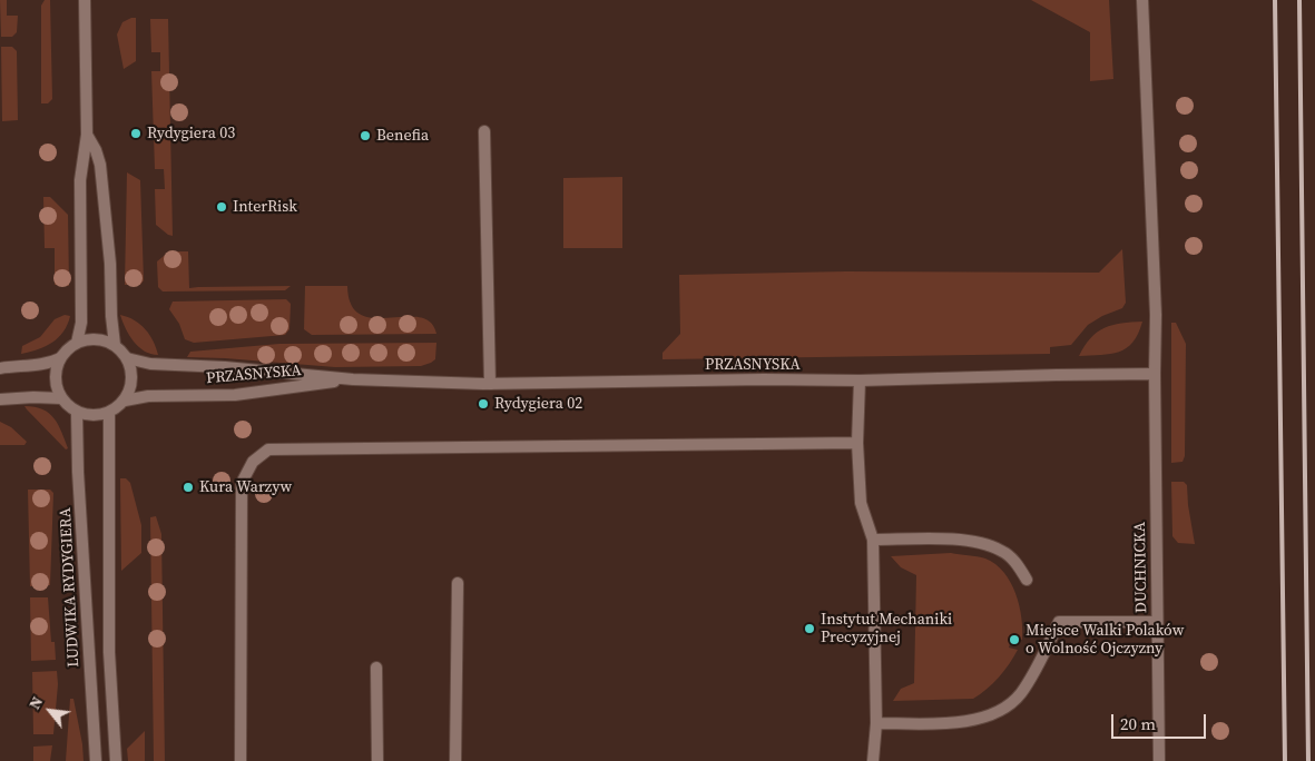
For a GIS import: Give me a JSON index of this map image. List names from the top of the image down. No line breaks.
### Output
{"streets":{"street":["PRZASNYSKA","DUCHNICKA","LUDWIKA RYDYGIERA"]},"crossings":[["PRZASNYSKA","DUCHNICKA"],["PRZASNYSKA","LUDWIKA RYDYGIERA"]],"places":["Rydygiera 03","Benefia","InterRisk","Rydygiera 02","Kura Warzyw","Instytut Mechaniki Precyzyjnej","Miejsce Walki Polaków o Wolność Ojczyzny"],"scale_bar":"20 m","north":"top left"}
